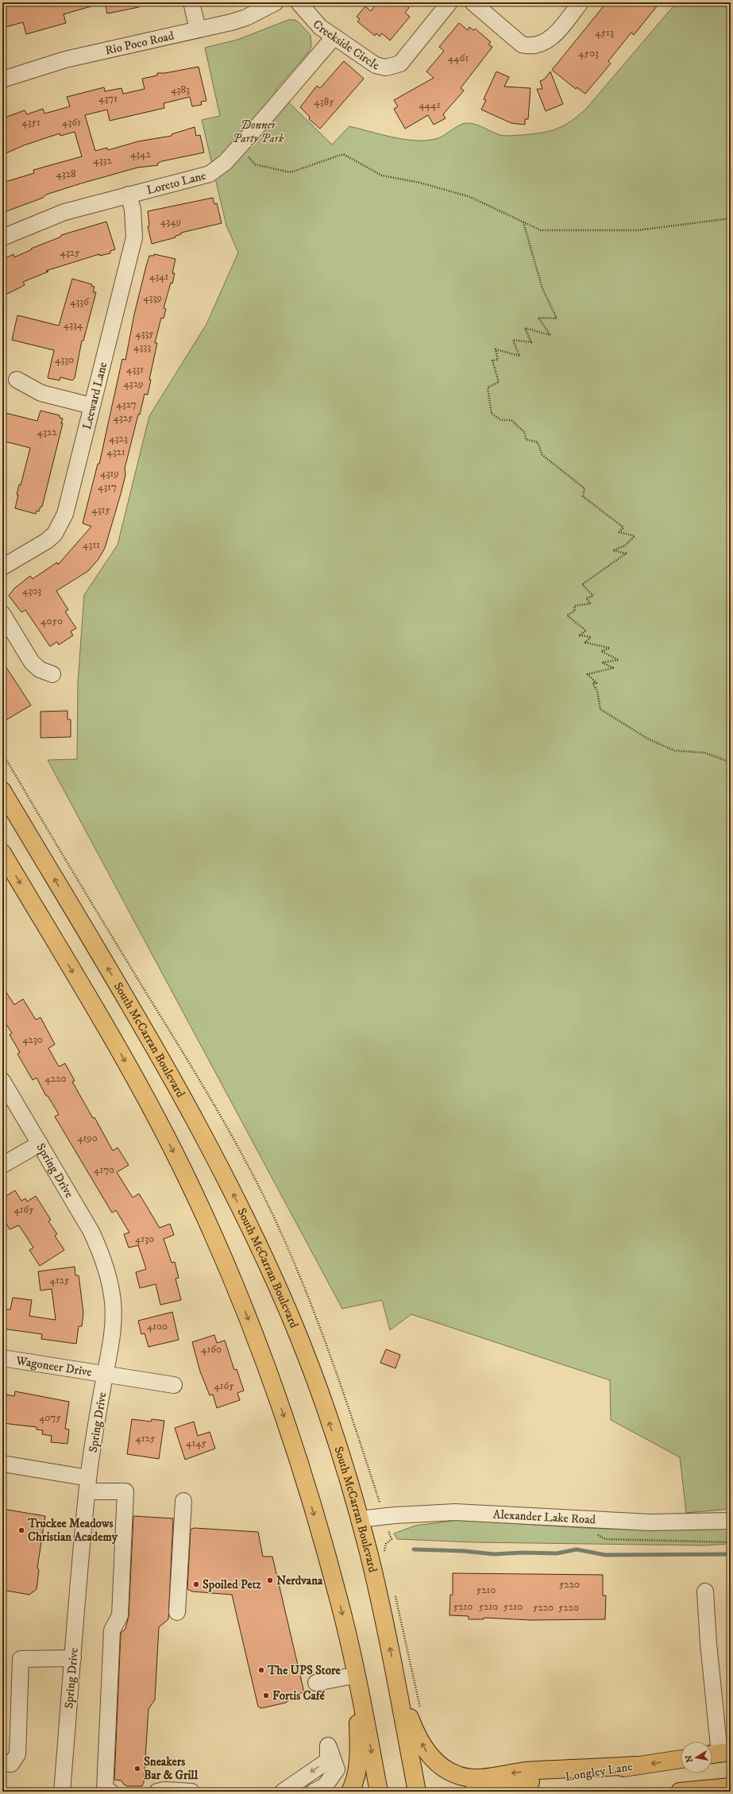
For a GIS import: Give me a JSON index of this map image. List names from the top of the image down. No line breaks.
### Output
{"streets":{"main road":["South McCarran Boulevard","Longley Lane"],"street":["Rio Poco Road","Creekside Circle","Loreto Lane","Leeward Lane","Spring Drive","Wagoneer Drive","Alexander Lake Road"]},"crossings":[["Creekside Circle","Loreto Lane"],["Loreto Lane","Leeward Lane"],["South McCarran Boulevard","Alexander Lake Road"],["Spring Drive","Wagoneer Drive"]],"parks":["Donner Party Park"],"places":["Truckee Meadows Christian Academy","Nerdvana","Spoiled Petz","The UPS Store","Fortis Café","Sneakers Bar & Grill"],"house_numbers":["4513","4503","4461","4383","4371","4385","4441","4351","4361","4342","4332","4328","4349","4325","4341","4339","4336","4334","4335","4333","4330","4331","4329","4327","4325","4322","4323","4321","4319","4317","4315","4311","4303","4050","4230","4220","4190","4170","4165","4130","4125","4100","4160","4165","4075","4125","4145","5220","5210","5210","5210","5210","5220","5220"],"north":"left"}
